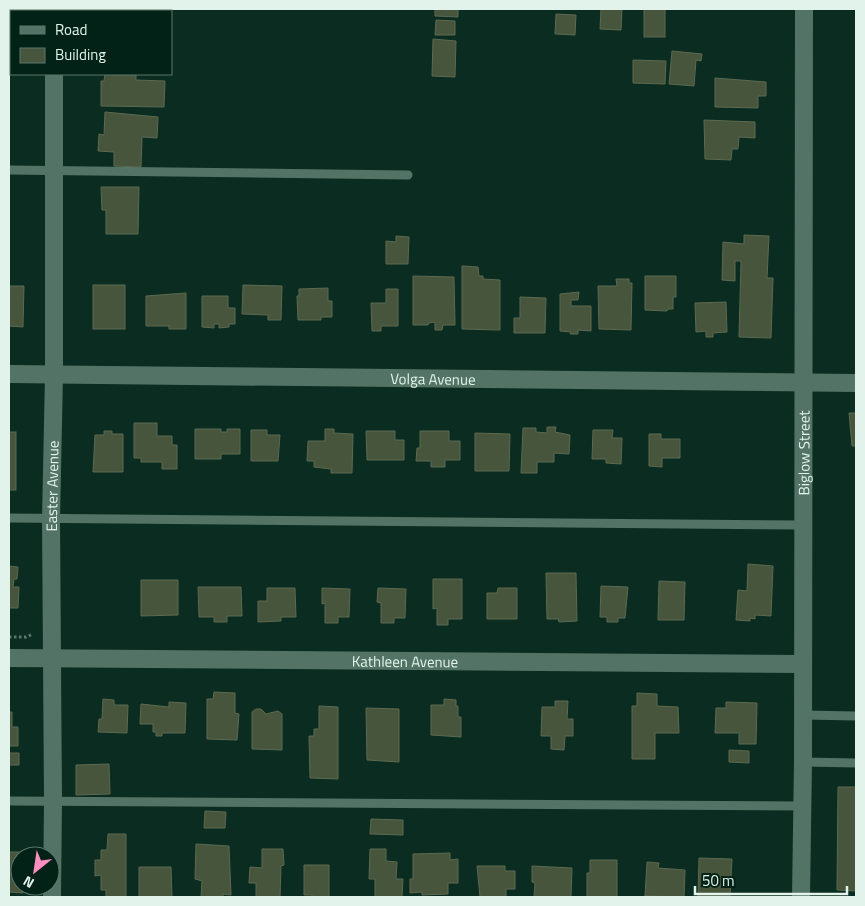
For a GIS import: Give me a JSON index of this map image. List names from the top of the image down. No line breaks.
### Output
{"streets":{"street":["Volga Avenue","Biglow Street","Easter Avenue","Kathleen Avenue"]},"crossings":[["Volga Avenue","Biglow Street"],["Volga Avenue","Easter Avenue"],["Biglow Street","Kathleen Avenue"],["Easter Avenue","Kathleen Avenue"]],"legend":["Road","Building"],"scale_bar":"50 m","north":"bottom left"}
